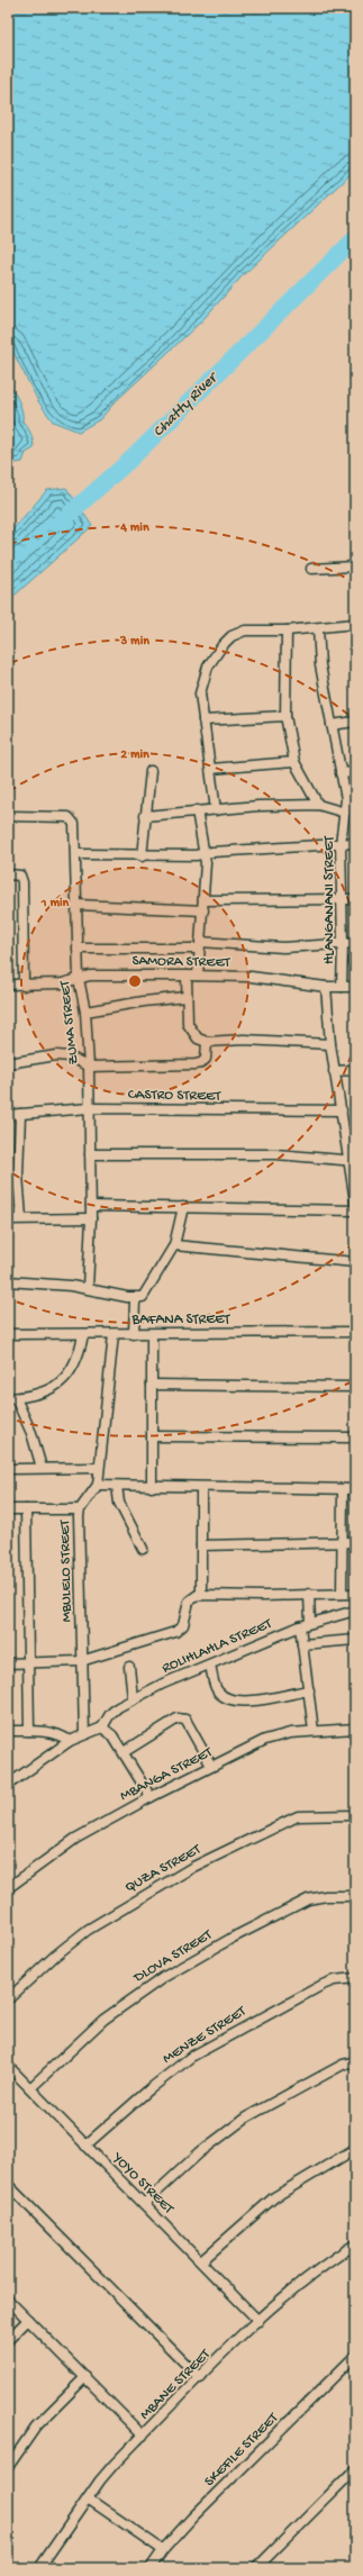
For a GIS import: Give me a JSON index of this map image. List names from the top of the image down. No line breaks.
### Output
{"streets":{"street":["HLANGANANI STREET","SAMORA STREET","ZUMA STREET","CASTRO STREET","BAFANA STREET","MBULELO STREET","ROLIHLAHLA STREET","MBANGA STREET","QUZA STREET","DLOVA STREET","MENZE STREET","YOYO STREET","MBANE STREET","SKEFILE STREET"]},"crossings":[["HLANGANANI STREET","SAMORA STREET"],["SAMORA STREET","ZUMA STREET"],["ZUMA STREET","CASTRO STREET"],["DLOVA STREET","YOYO STREET"],["MENZE STREET","YOYO STREET"],["YOYO STREET","MBANE STREET"]],"water":["Chatty River"],"rings":["4 min","3 min","2 min","1 min"]}
